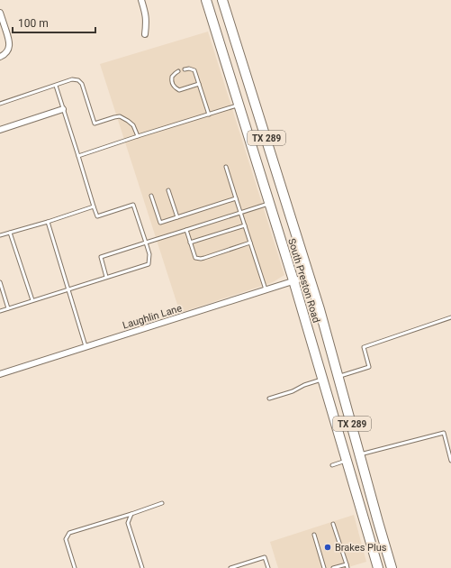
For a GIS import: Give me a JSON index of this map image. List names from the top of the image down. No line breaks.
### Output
{"streets":{"main road":["TX 289","South Preston Road"],"street":["Laughlin Lane"]},"crossings":[["South Preston Road","Laughlin Lane"]],"places":["Brakes Plus"],"scale_bar":"100 m"}
